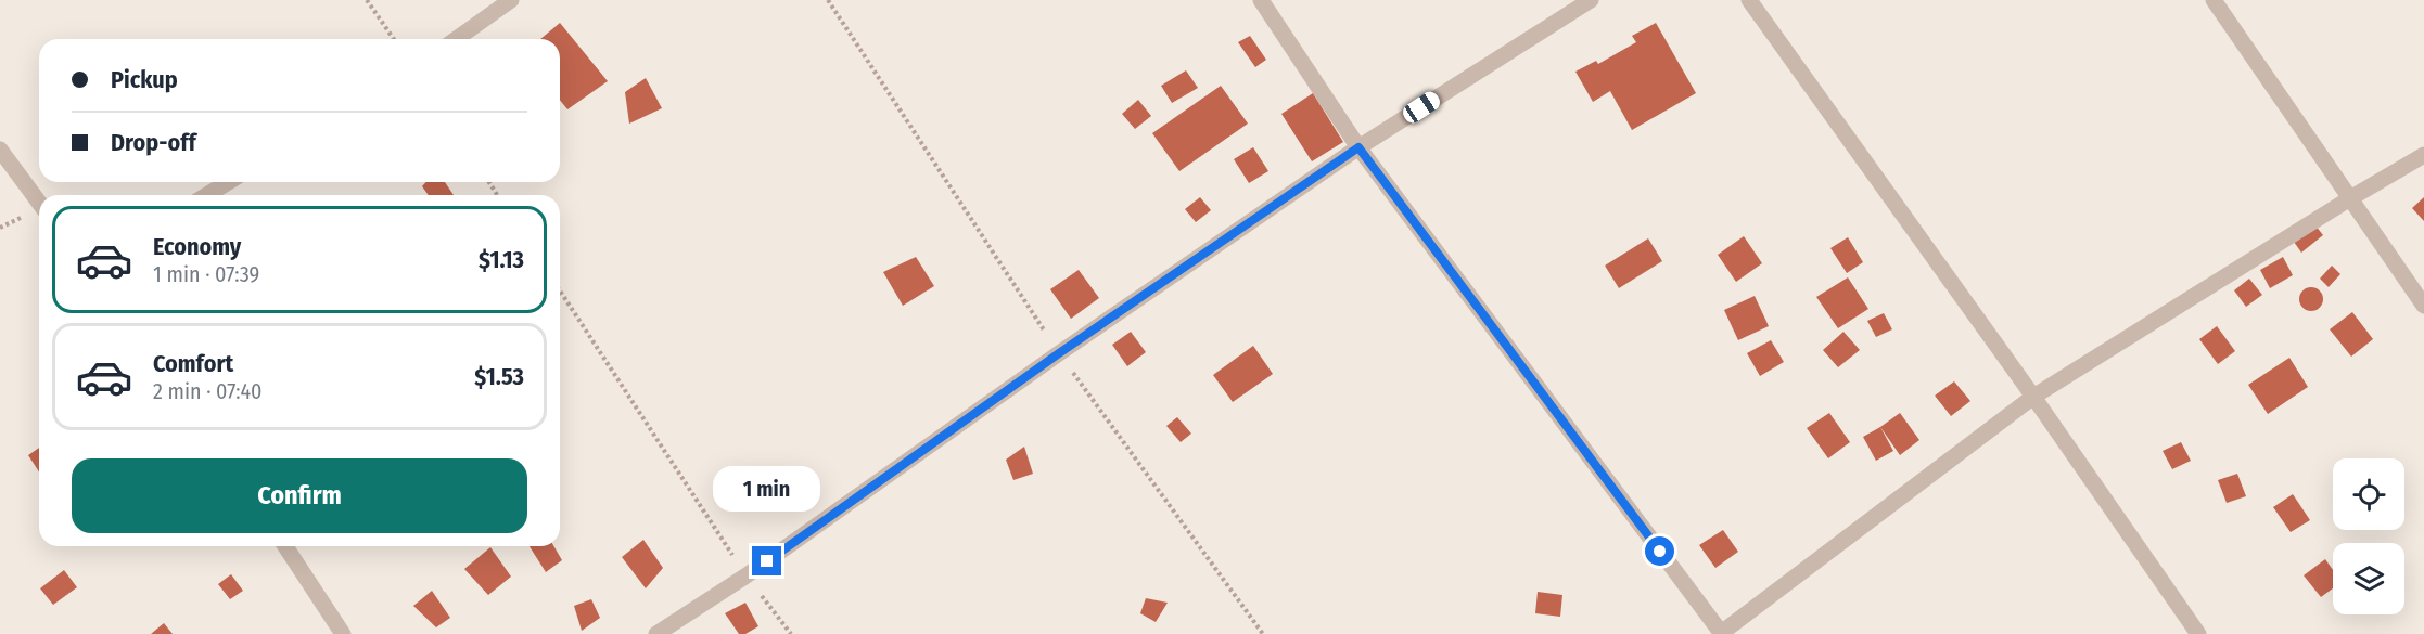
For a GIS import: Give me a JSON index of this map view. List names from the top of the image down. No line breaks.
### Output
{"page":{"banner":["Pickup","Drop-off"],"list":[{"name":"Economy","note":"1 min · 07:39","value":"$1.13"},{"name":"Comfort","note":"2 min · 07:40","value":"$1.53"}],"buttons":"Confirm","bubble":"1 min"}}
